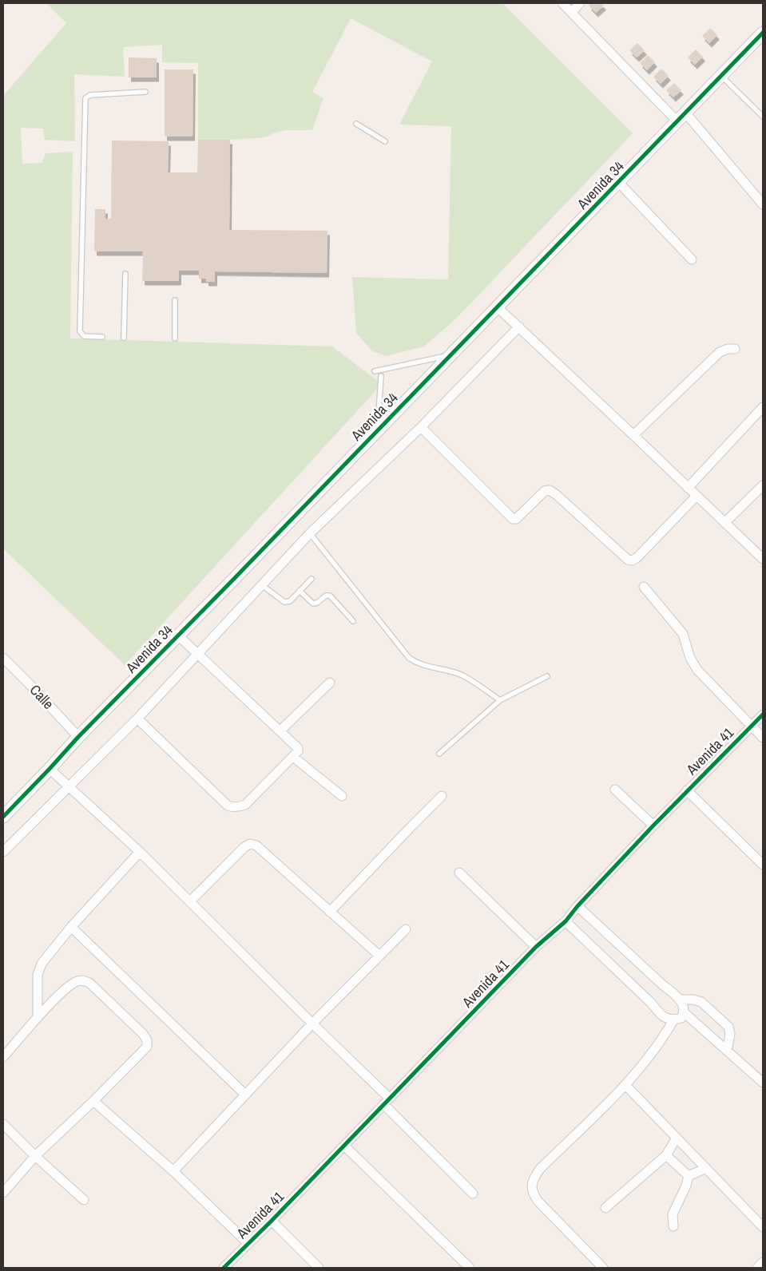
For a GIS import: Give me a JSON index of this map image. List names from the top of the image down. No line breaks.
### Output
{"streets":{"street":["Avenida 34","Calle","Avenida 41"]},"crossings":[["Avenida 34","Calle"]]}
